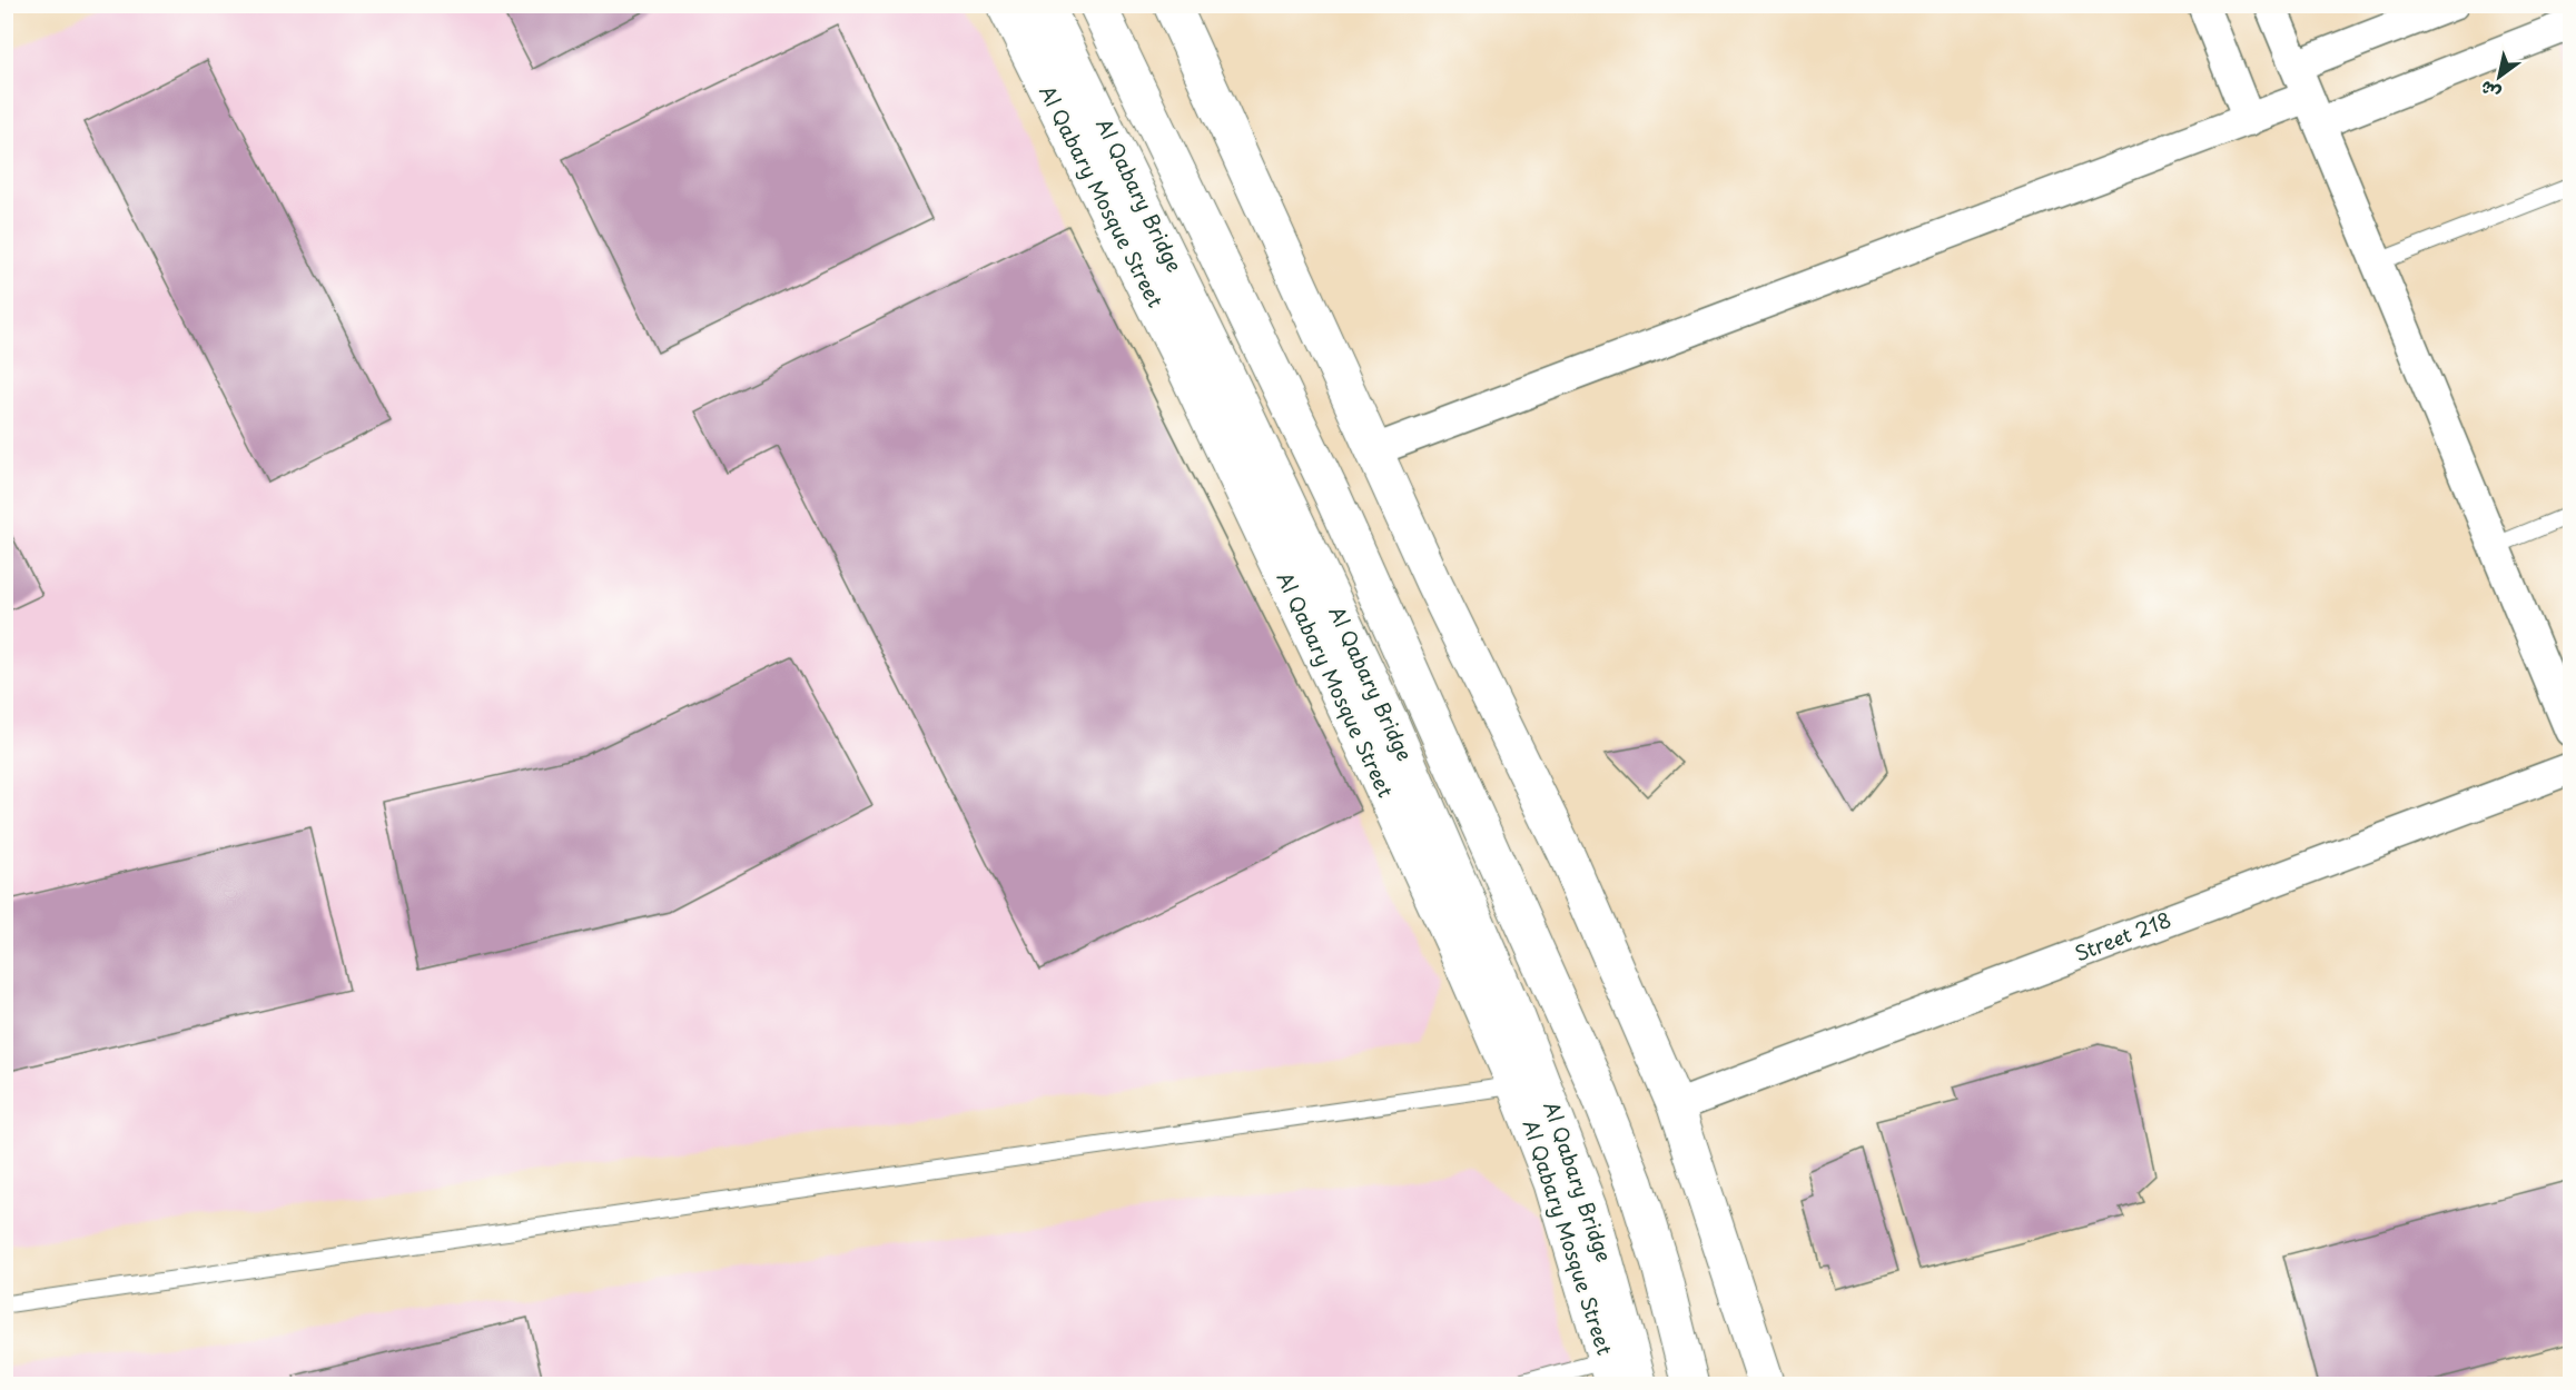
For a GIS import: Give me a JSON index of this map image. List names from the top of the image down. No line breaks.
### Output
{"streets":{"street":["Al Qabary Bridge","Al Qabary Mosque Street","Street 218"]},"north":"bottom left"}
